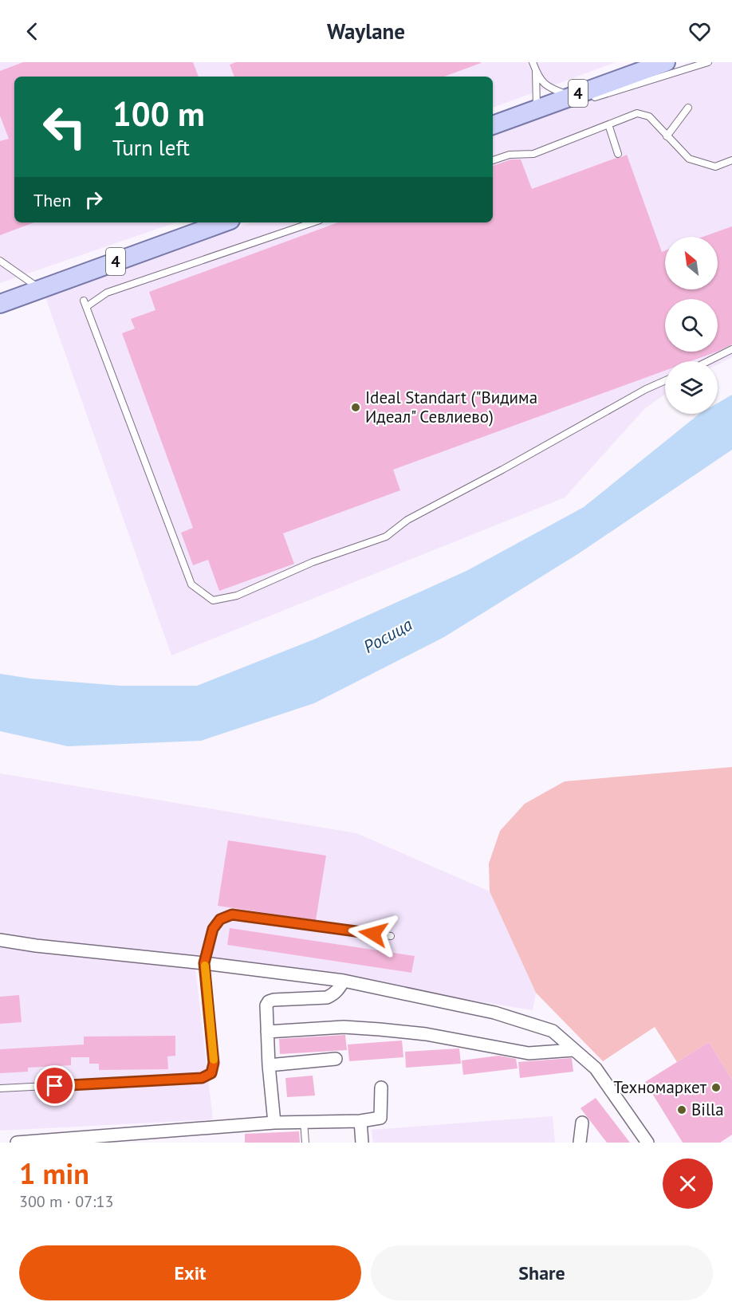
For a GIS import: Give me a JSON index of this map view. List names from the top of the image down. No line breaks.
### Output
{"streets":{"main road":["4"]},"water":["Росица"],"places":["Ideal Standart (\"Видима Идеал\" Севлиево)","Техномаркет","Billa"],"north":"top left","page":{"header":"Waylane","turn":["100 m","Turn left"],"then":"Then","heading":["1 min","300 m · 07:13"],"buttons":["Exit","Share"]}}
